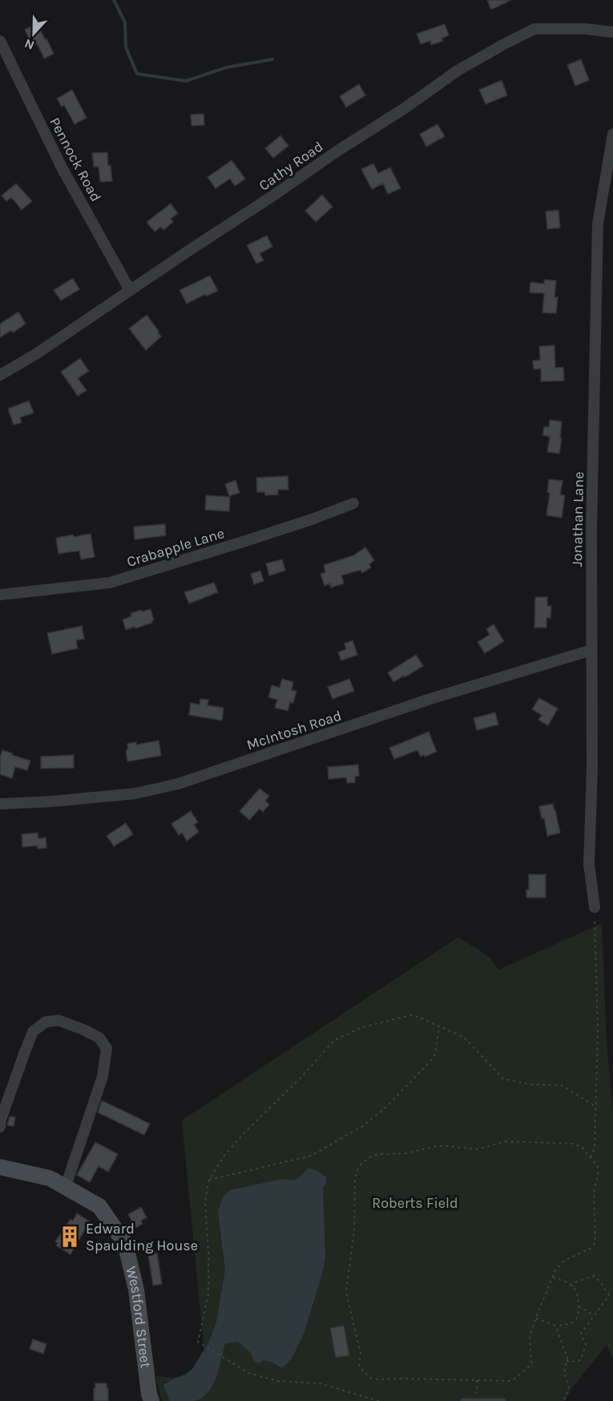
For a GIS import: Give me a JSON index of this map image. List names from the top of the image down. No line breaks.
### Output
{"streets":{"main road":["Westford Street"],"street":["Pennock Road","Cathy Road","Jonathan Lane","Crabapple Lane","McIntosh Road"]},"crossings":[["Pennock Road","Cathy Road"],["Jonathan Lane","McIntosh Road"]],"parks":["Roberts Field"],"places":{"building":["Edward Spaulding House"]},"north":"bottom"}
